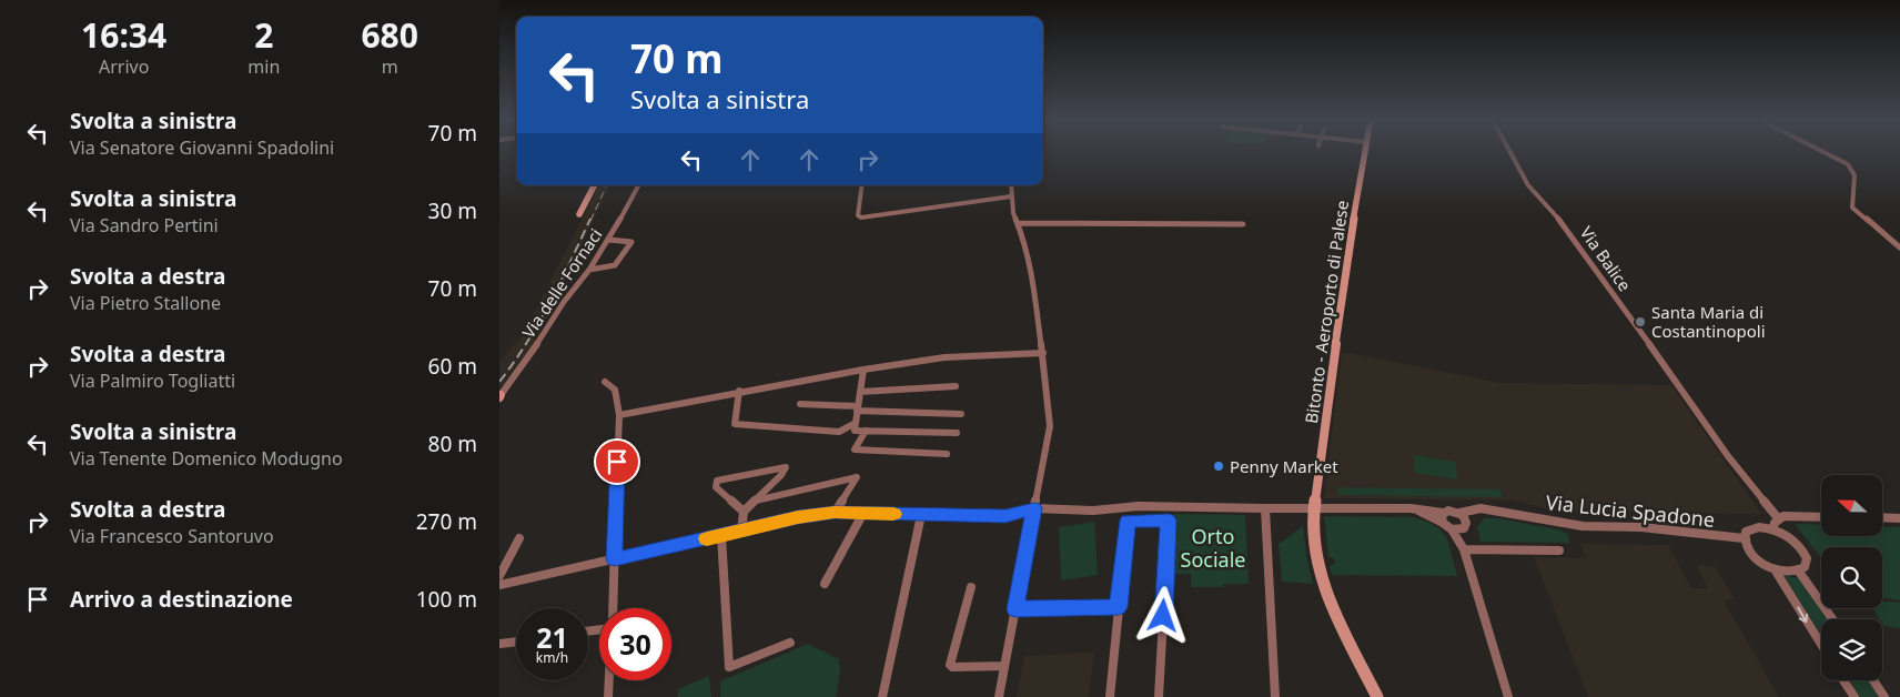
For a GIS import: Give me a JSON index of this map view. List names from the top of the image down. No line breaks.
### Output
{"streets":{"main road":["Bitonto - Aeroporto di Palese"],"street":["Via Balice","Via delle Fornaci","Via Lucia Spadone"]},"parks":["Orto Sociale"],"places":["Santa Maria di Costantinopoli","Penny Market"],"north":"left","page":{"eta":["16:34","Arrivo","2","min","680","m"],"turn":["70 m","Svolta a sinistra"],"list":[{"name":"Svolta a sinistra","note":"Via Senatore Giovanni Spadolini","value":"70 m"},{"name":"Svolta a sinistra","note":"Via Sandro Pertini","value":"30 m"},{"name":"Svolta a destra","note":"Via Pietro Stallone","value":"70 m"},{"name":"Svolta a destra","note":"Via Palmiro Togliatti","value":"60 m"},{"name":"Svolta a sinistra","note":"Via Tenente Domenico Modugno","value":"80 m"},{"name":"Svolta a destra","note":"Via Francesco Santoruvo","value":"270 m"},{"name":"Arrivo a destinazione","value":"100 m"}],"speed":"21 km/h","limit":"30"}}
